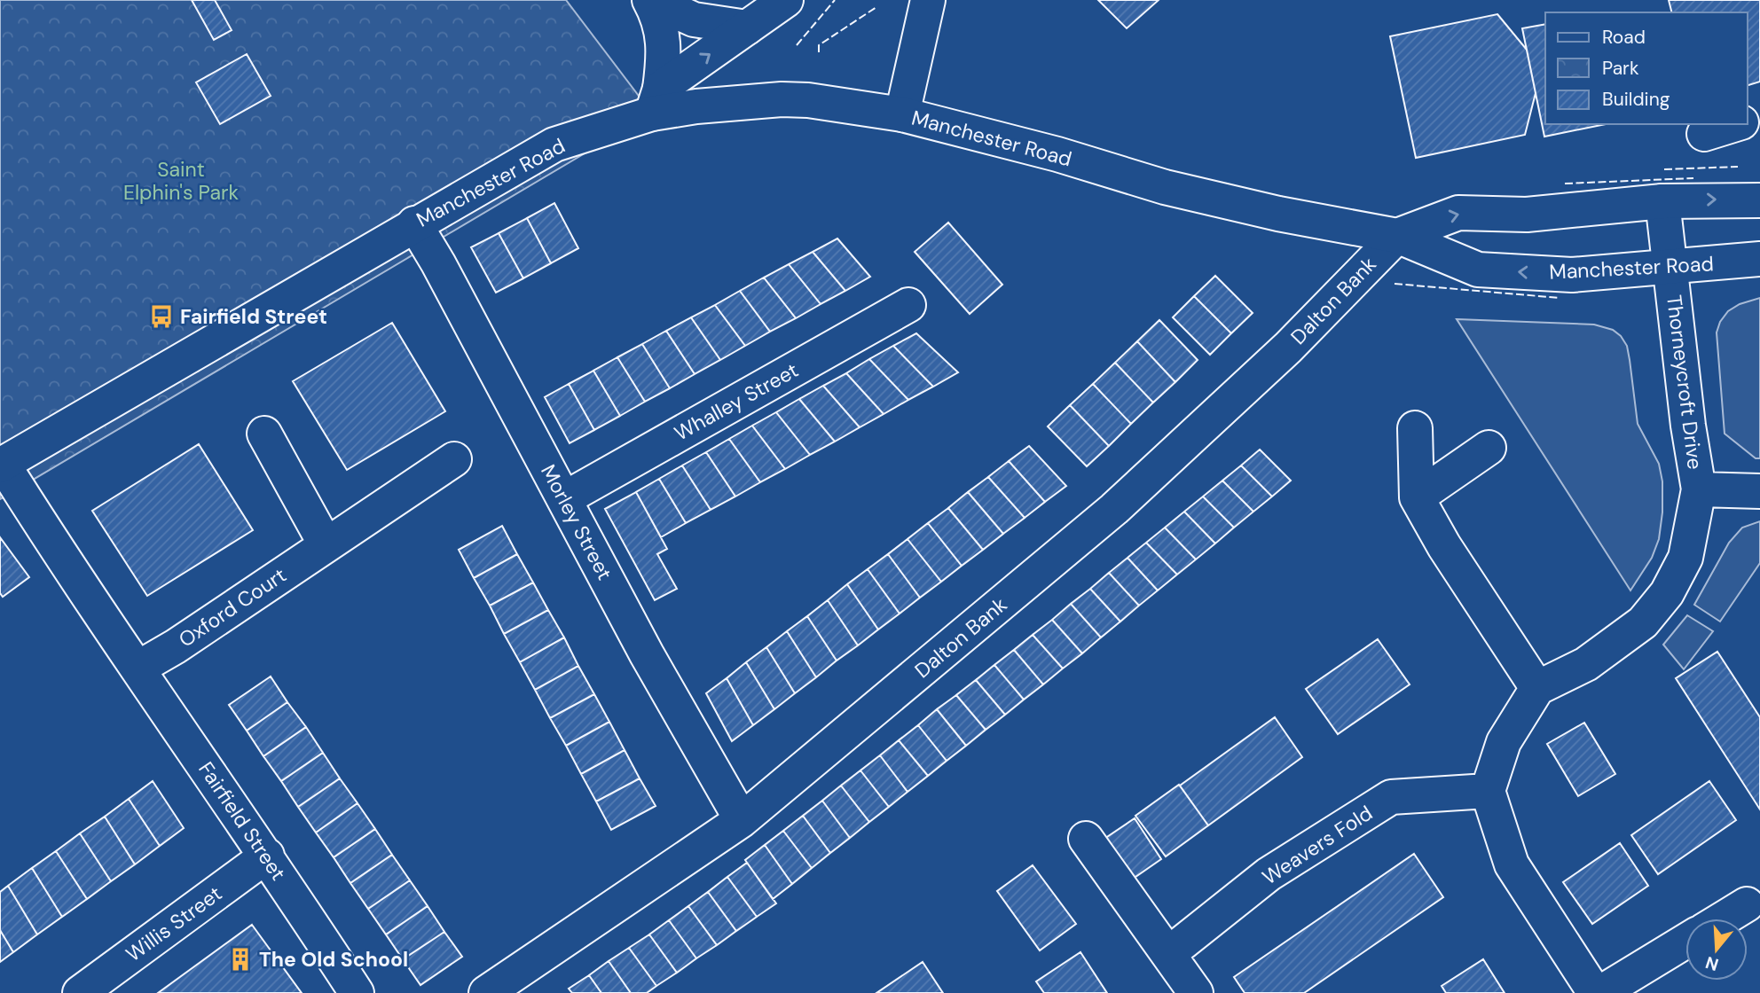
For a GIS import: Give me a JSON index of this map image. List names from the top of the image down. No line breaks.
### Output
{"streets":{"street":["Manchester Road","Dalton Bank","Thorneycroft Drive","Whalley Street","Morley Street","Oxford Court","Fairfield Street","Weavers Fold","Willis Street"]},"crossings":[["Manchester Road","Dalton Bank"],["Manchester Road","Thorneycroft Drive"],["Manchester Road","Morley Street"],["Manchester Road","Fairfield Street"],["Dalton Bank","Morley Street"],["Whalley Street","Morley Street"],["Oxford Court","Fairfield Street"],["Fairfield Street","Willis Street"]],"parks":["Saint Elphin's Park"],"places":{"bus stop":["Fairfield Street"],"building":["The Old School"]},"legend":["Road","Park","Building"],"north":"bottom"}
